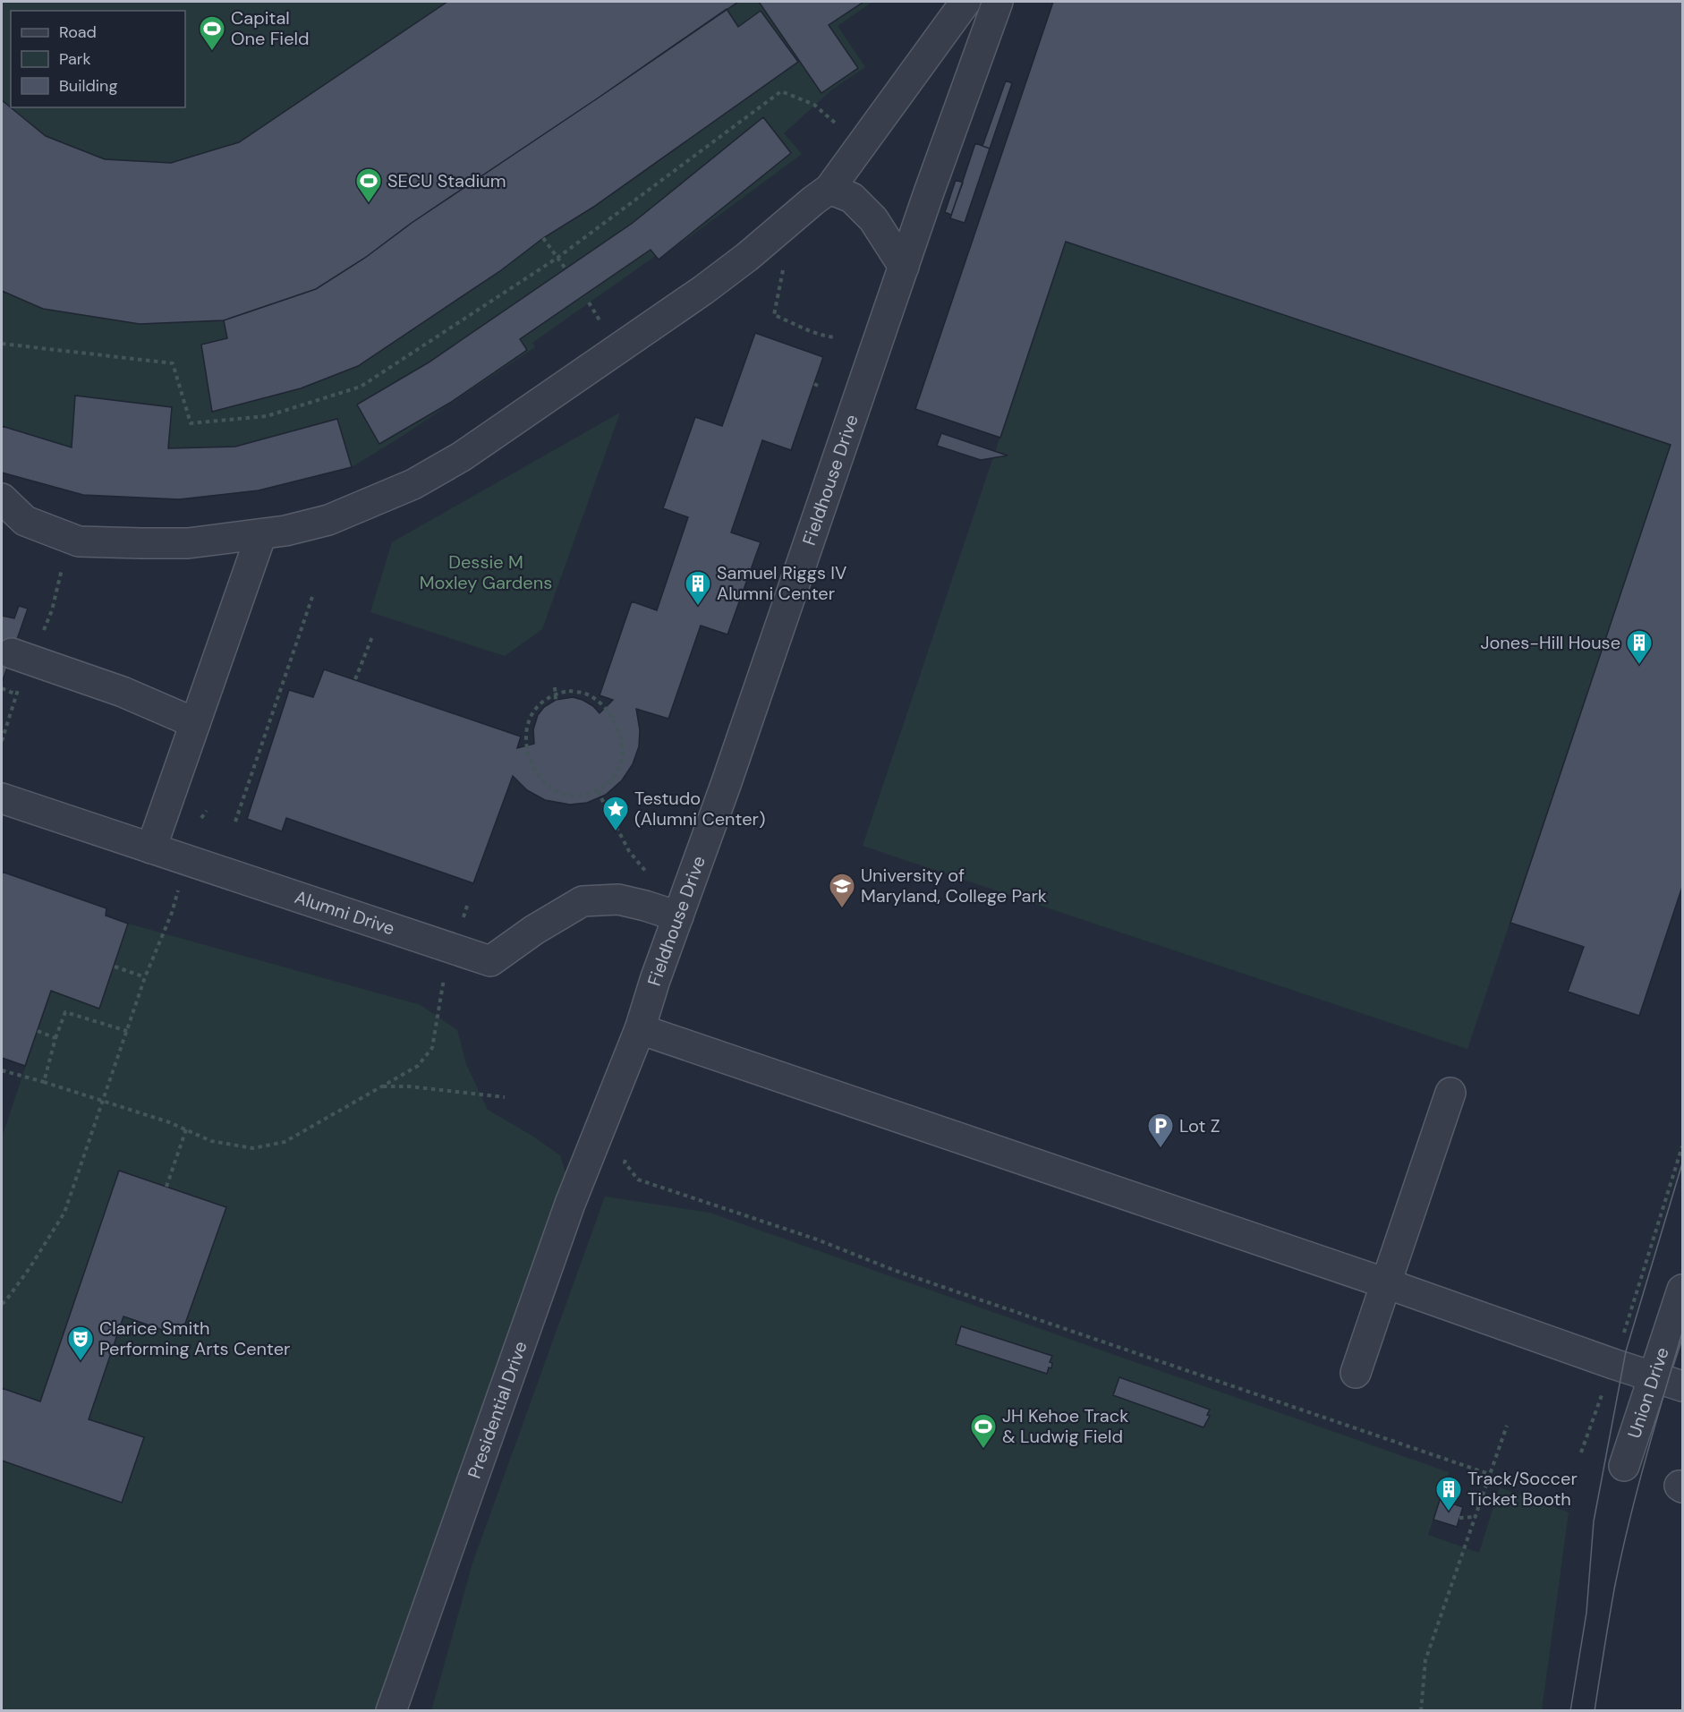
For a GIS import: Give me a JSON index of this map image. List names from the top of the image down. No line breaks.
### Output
{"streets":{"street":["Fieldhouse Drive","Alumni Drive","Union Drive","Presidential Drive"]},"crossings":[["Fieldhouse Drive","Alumni Drive"],["Fieldhouse Drive","Presidential Drive"]],"parks":["Dessie M Moxley Gardens"],"places":{"sports":["Capital One Field","SECU Stadium","JH Kehoe Track & Ludwig Field"],"building":["Samuel Riggs IV Alumni Center","Jones-Hill House","Track/Soccer Ticket Booth"],"place":["Testudo (Alumni Center)"],"school or university":["University of Maryland, College Park"],"parking":["Lot Z"],"theatre":["Clarice Smith Performing Arts Center"]},"legend":["Road","Park","Building"]}
